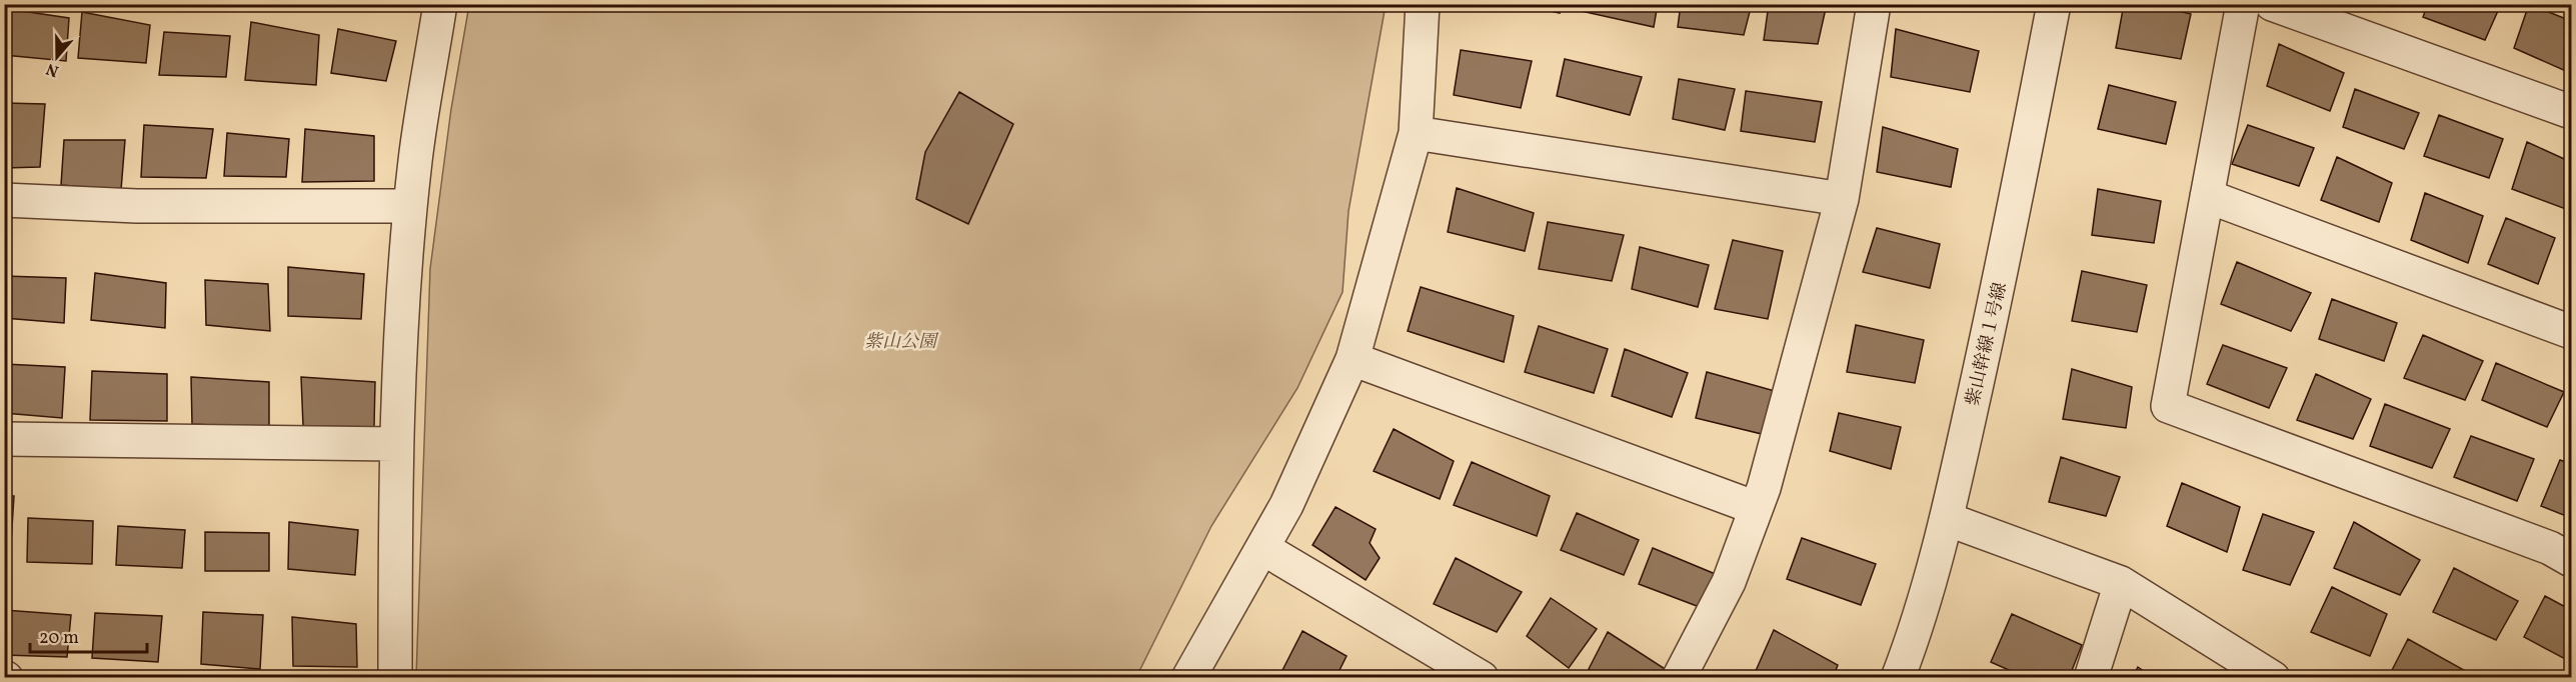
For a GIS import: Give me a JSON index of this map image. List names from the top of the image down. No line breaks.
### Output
{"streets":{"street":["紫山幹線１号線"]},"parks":["紫山公園"],"scale_bar":"20 m","north":"bottom"}
